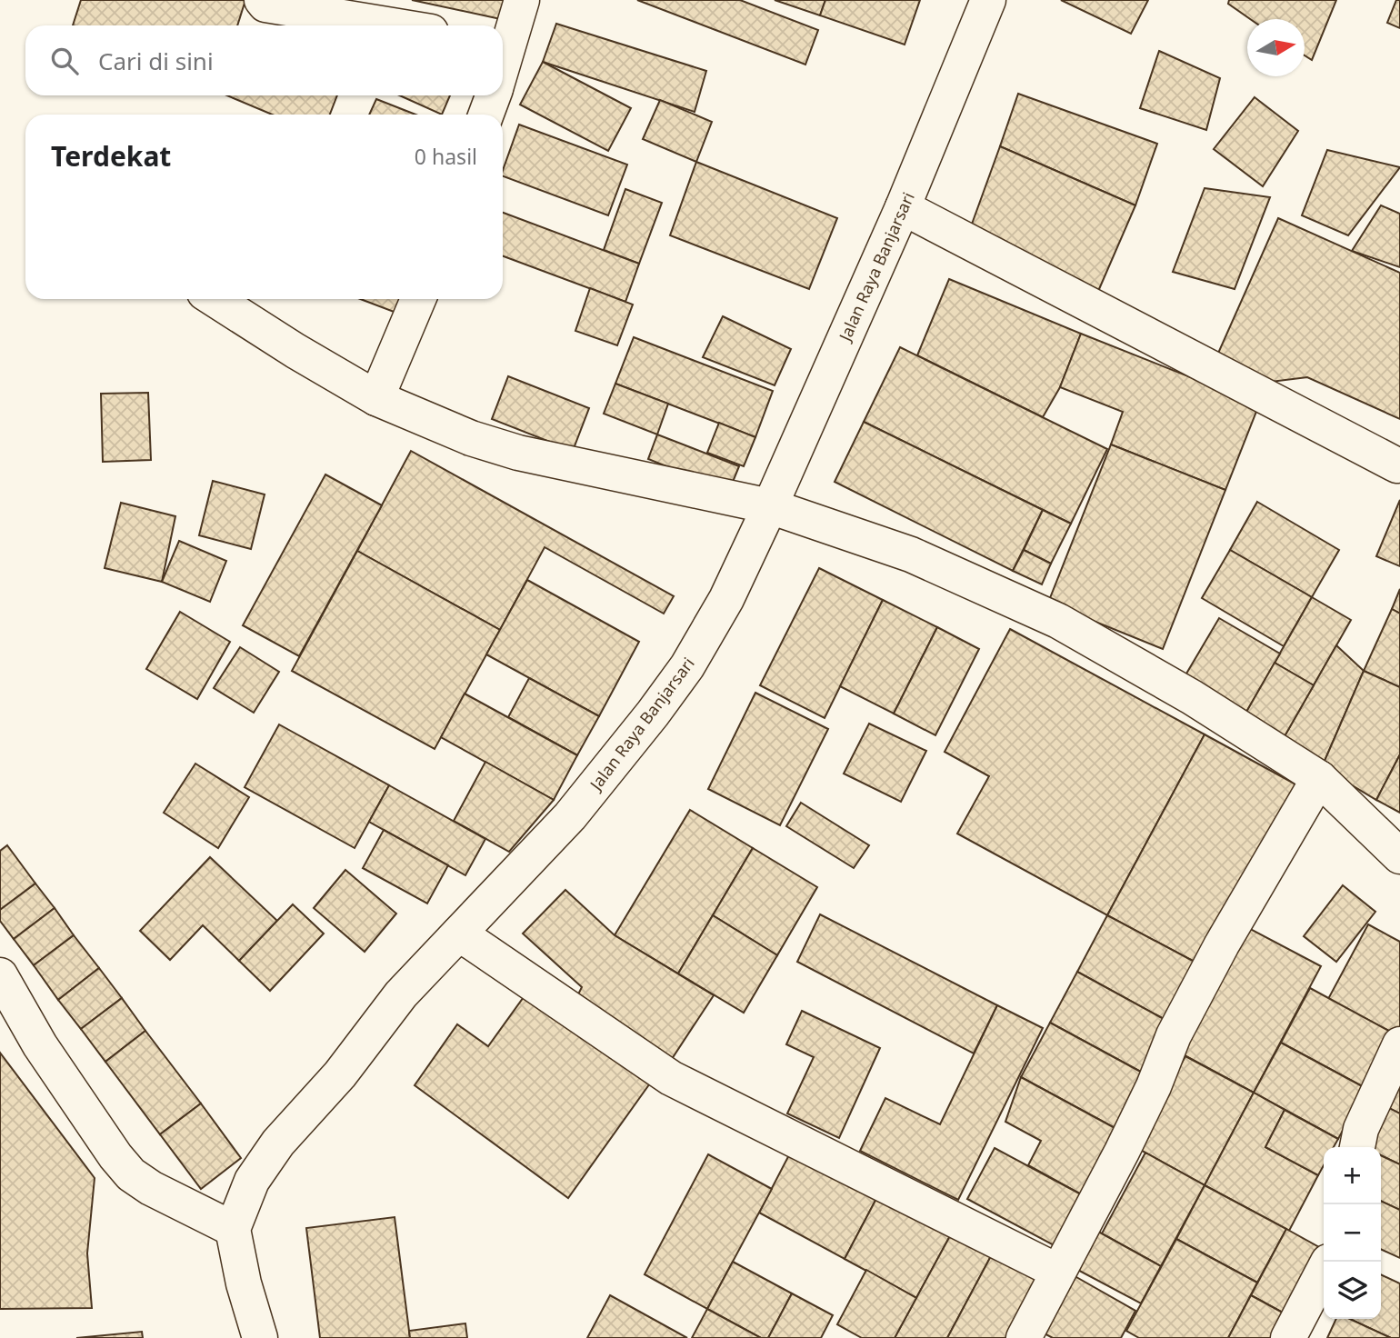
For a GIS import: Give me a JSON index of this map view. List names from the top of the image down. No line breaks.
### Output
{"streets":{"main road":["Jalan Raya Banjarsari"]},"north":"right","page":{"search":"Cari di sini","heading":["Terdekat","0 hasil"],"map_buttons":["+","−"]}}
